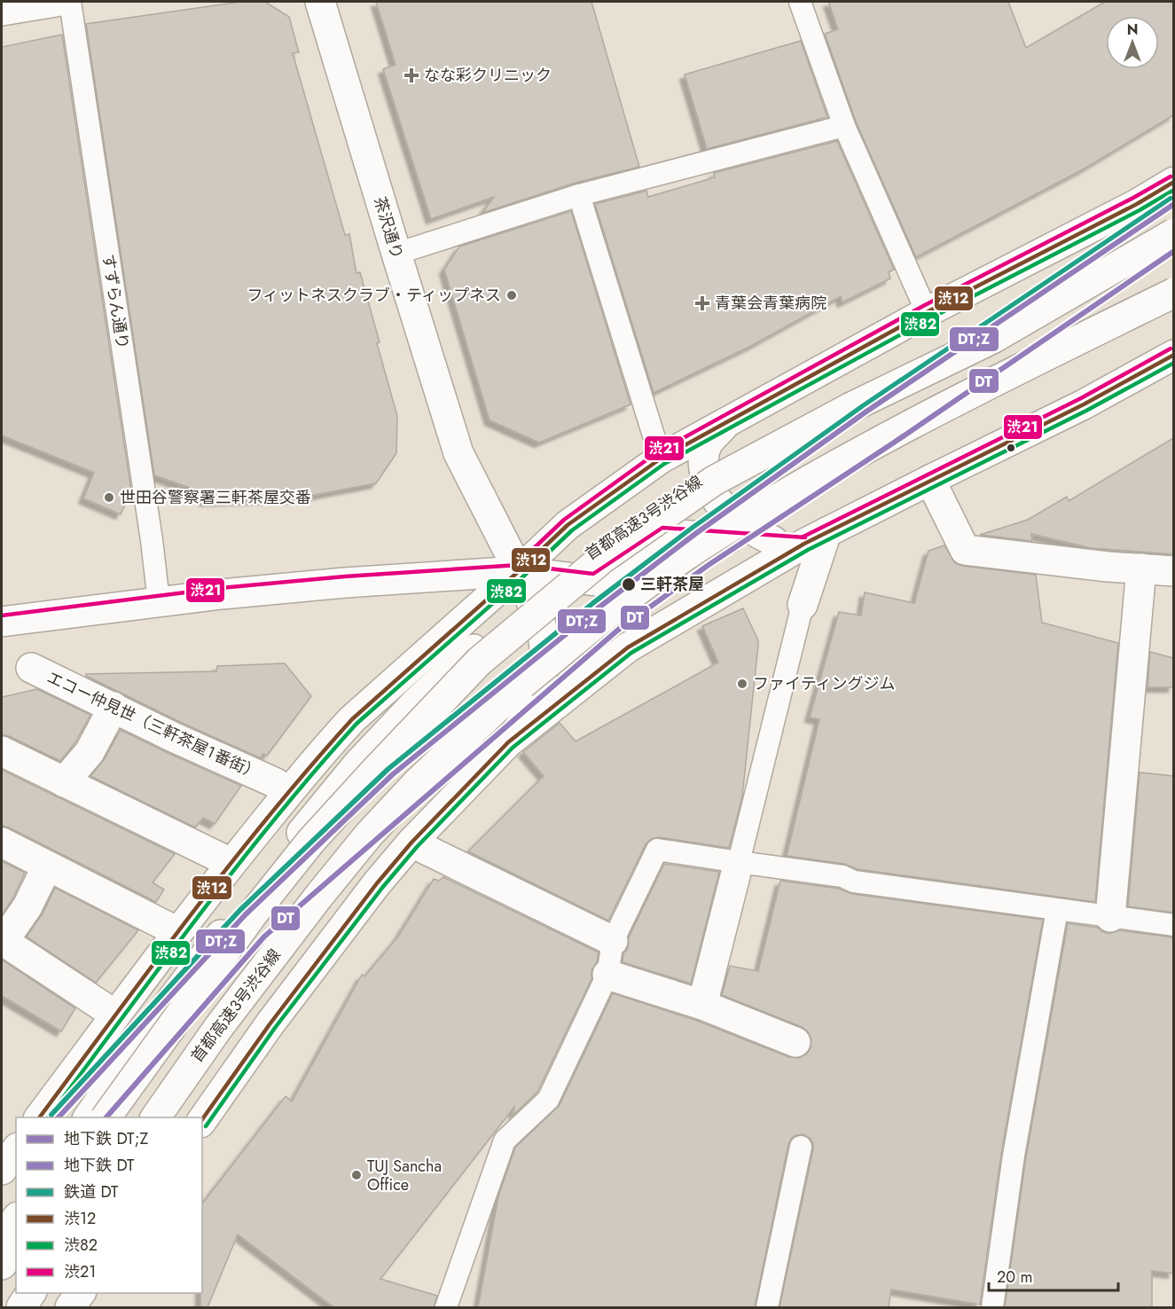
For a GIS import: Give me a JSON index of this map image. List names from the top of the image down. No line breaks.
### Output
{"streets":{"main road":["茶沢通り","首都高速3号渋谷線","エコー仲見世（三軒茶屋１番街）"],"lane":["すずらん通り"]},"places":{"health":["なな彩クリニック","青葉会青葉病院"],"other":["フィットネスクラブ・ティップネス","世田谷警察署三軒茶屋交番","三軒茶屋","ファイティングジム","TUJ Sancha Office"]},"lines":["transit line 渋21","transit line 渋12","transit line 渋82","rail line DT","metro line DT;Z","metro line DT"],"legend":["地下鉄 DT;Z","地下鉄 DT","鉄道 DT","渋12","渋82","渋21"],"scale_bar":"20 m","north":"top"}
